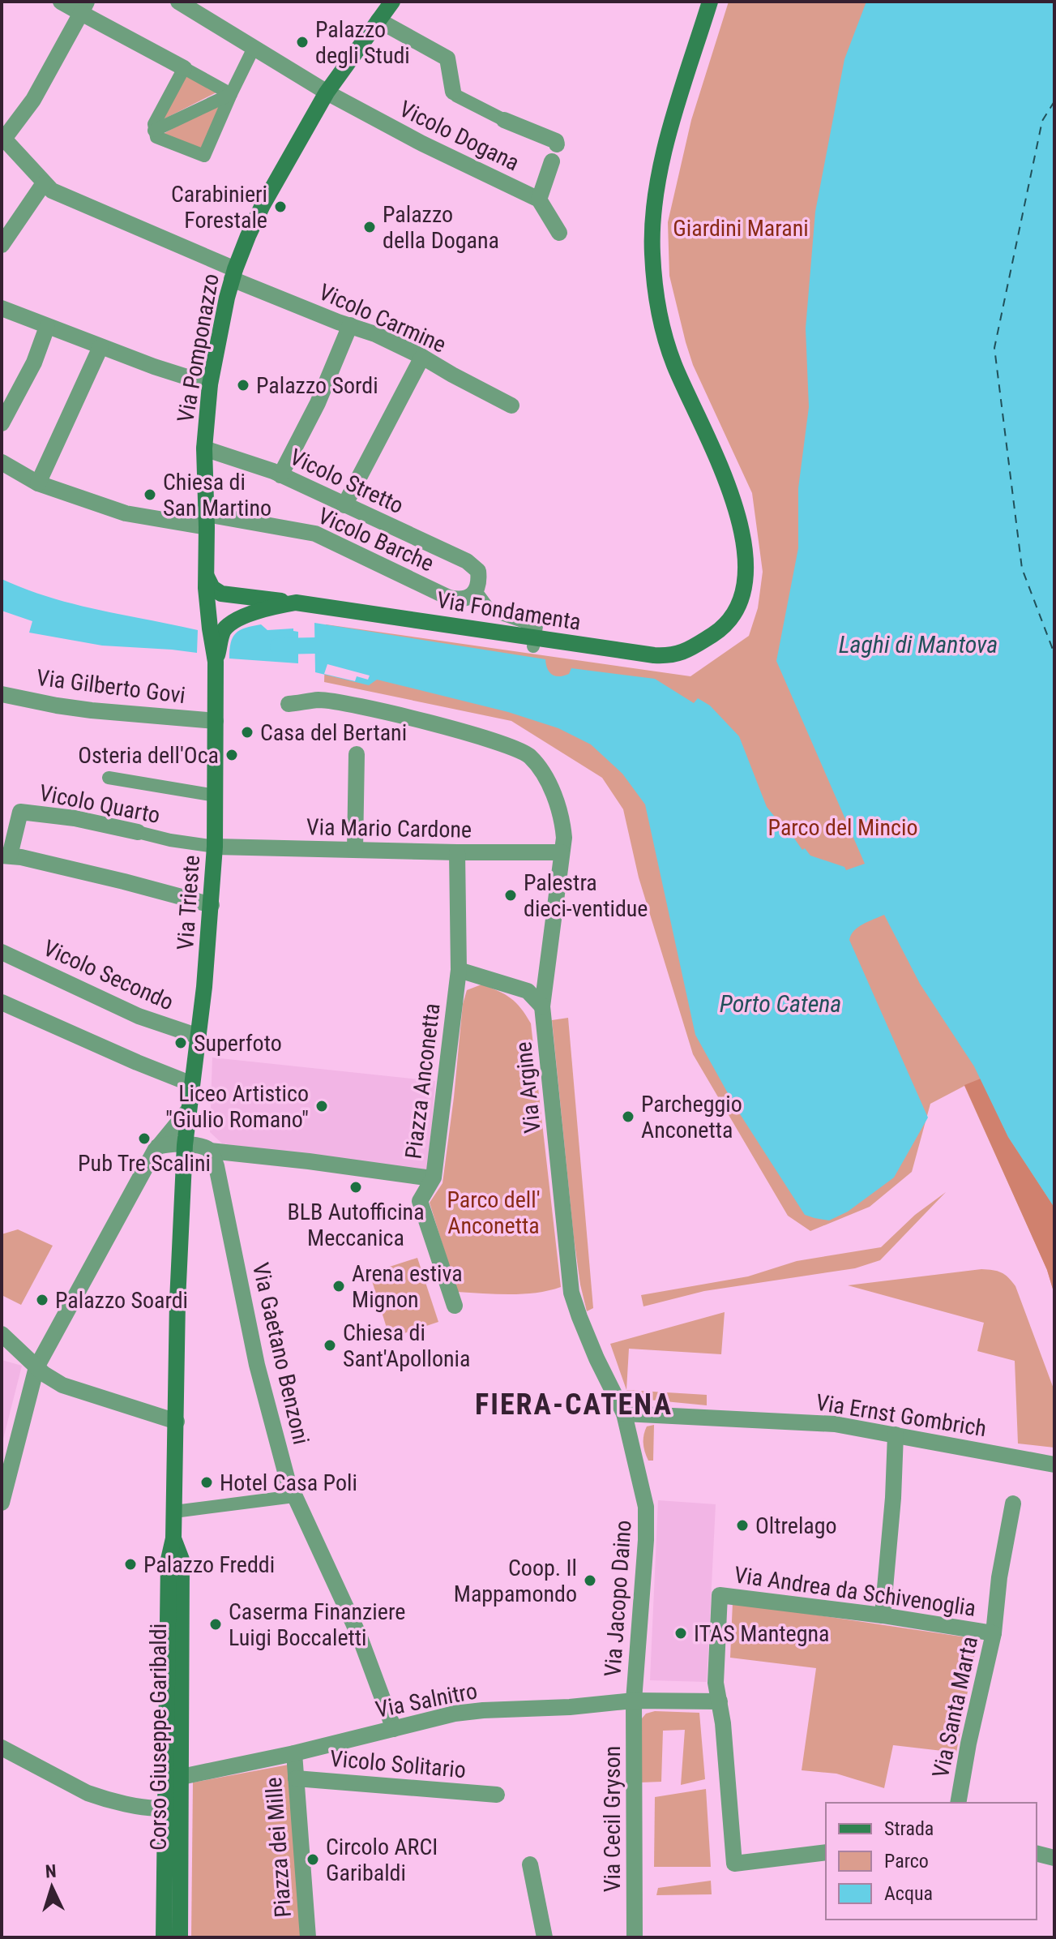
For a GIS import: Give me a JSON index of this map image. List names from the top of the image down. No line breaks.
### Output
{"streets":{"main road":["Via Pomponazzo","Via Fondamenta","Via Trieste","Corso Giuseppe Garibaldi"],"street":["Vicolo Dogana","Vicolo Carmine","Vicolo Stretto","Vicolo Barche","Via Gilberto Govi","Vicolo Quarto","Via Mario Cardone","Vicolo Secondo","Piazza Anconetta","Via Argine","Via Gaetano Benzoni","Via Ernst Gombrich","Via Andrea da Schivenoglia","Via Jacopo Daino","Via Salnitro","Via Santa Marta","Vicolo Solitario","Via Cecil Gryson","Piazza dei Mille"]},"crossings":[["Vicolo Dogana","Via Pomponazzo"],["Vicolo Carmine","Via Pomponazzo"],["Via Pomponazzo","Vicolo Stretto"],["Via Pomponazzo","Vicolo Barche"],["Via Pomponazzo","Via Fondamenta"],["Via Pomponazzo","Via Trieste"],["Vicolo Stretto","Vicolo Barche"],["Via Fondamenta","Via Trieste"],["Via Gilberto Govi","Via Trieste"],["Vicolo Quarto","Via Mario Cardone"],["Vicolo Quarto","Via Trieste"],["Via Mario Cardone","Via Trieste"],["Via Mario Cardone","Piazza Anconetta"],["Via Mario Cardone","Via Argine"],["Via Trieste","Vicolo Secondo"],["Via Trieste","Corso Giuseppe Garibaldi"],["Via Argine","Via Jacopo Daino"],["Via Gaetano Benzoni","Via Salnitro"],["Via Ernst Gombrich","Via Jacopo Daino"],["Via Andrea da Schivenoglia","Via Salnitro"],["Via Andrea da Schivenoglia","Via Santa Marta"],["Via Jacopo Daino","Via Salnitro"],["Via Jacopo Daino","Via Cecil Gryson"],["Via Salnitro","Via Cecil Gryson"],["Via Salnitro","Piazza dei Mille"],["Corso Giuseppe Garibaldi","Piazza dei Mille"],["Vicolo Solitario","Piazza dei Mille"]],"districts":["FIERA-CATENA"],"water":["Laghi di Mantova","Porto Catena"],"parks":["Giardini Marani","Parco del Mincio","Parco dell' Anconetta"],"places":["Palazzo degli Studi","Carabinieri Forestale","Palazzo della Dogana","Palazzo Sordi","Chiesa di San Martino","Casa del Bertani","Osteria dell'Oca","Palestra dieci-ventidue","Superfoto","Liceo Artistico \"Giulio Romano\"","Parcheggio Anconetta","Pub Tre Scalini","BLB Autofficina Meccanica","Arena estiva Mignon","Palazzo Soardi","Chiesa di Sant'Apollonia","Hotel Casa Poli","Oltrelago","Palazzo Freddi","Coop. Il Mappamondo","Caserma Finanziere Luigi Boccaletti","ITAS Mantegna","Circolo ARCI Garibaldi"],"legend":["Strada","Parco","Acqua"],"north":"top"}
